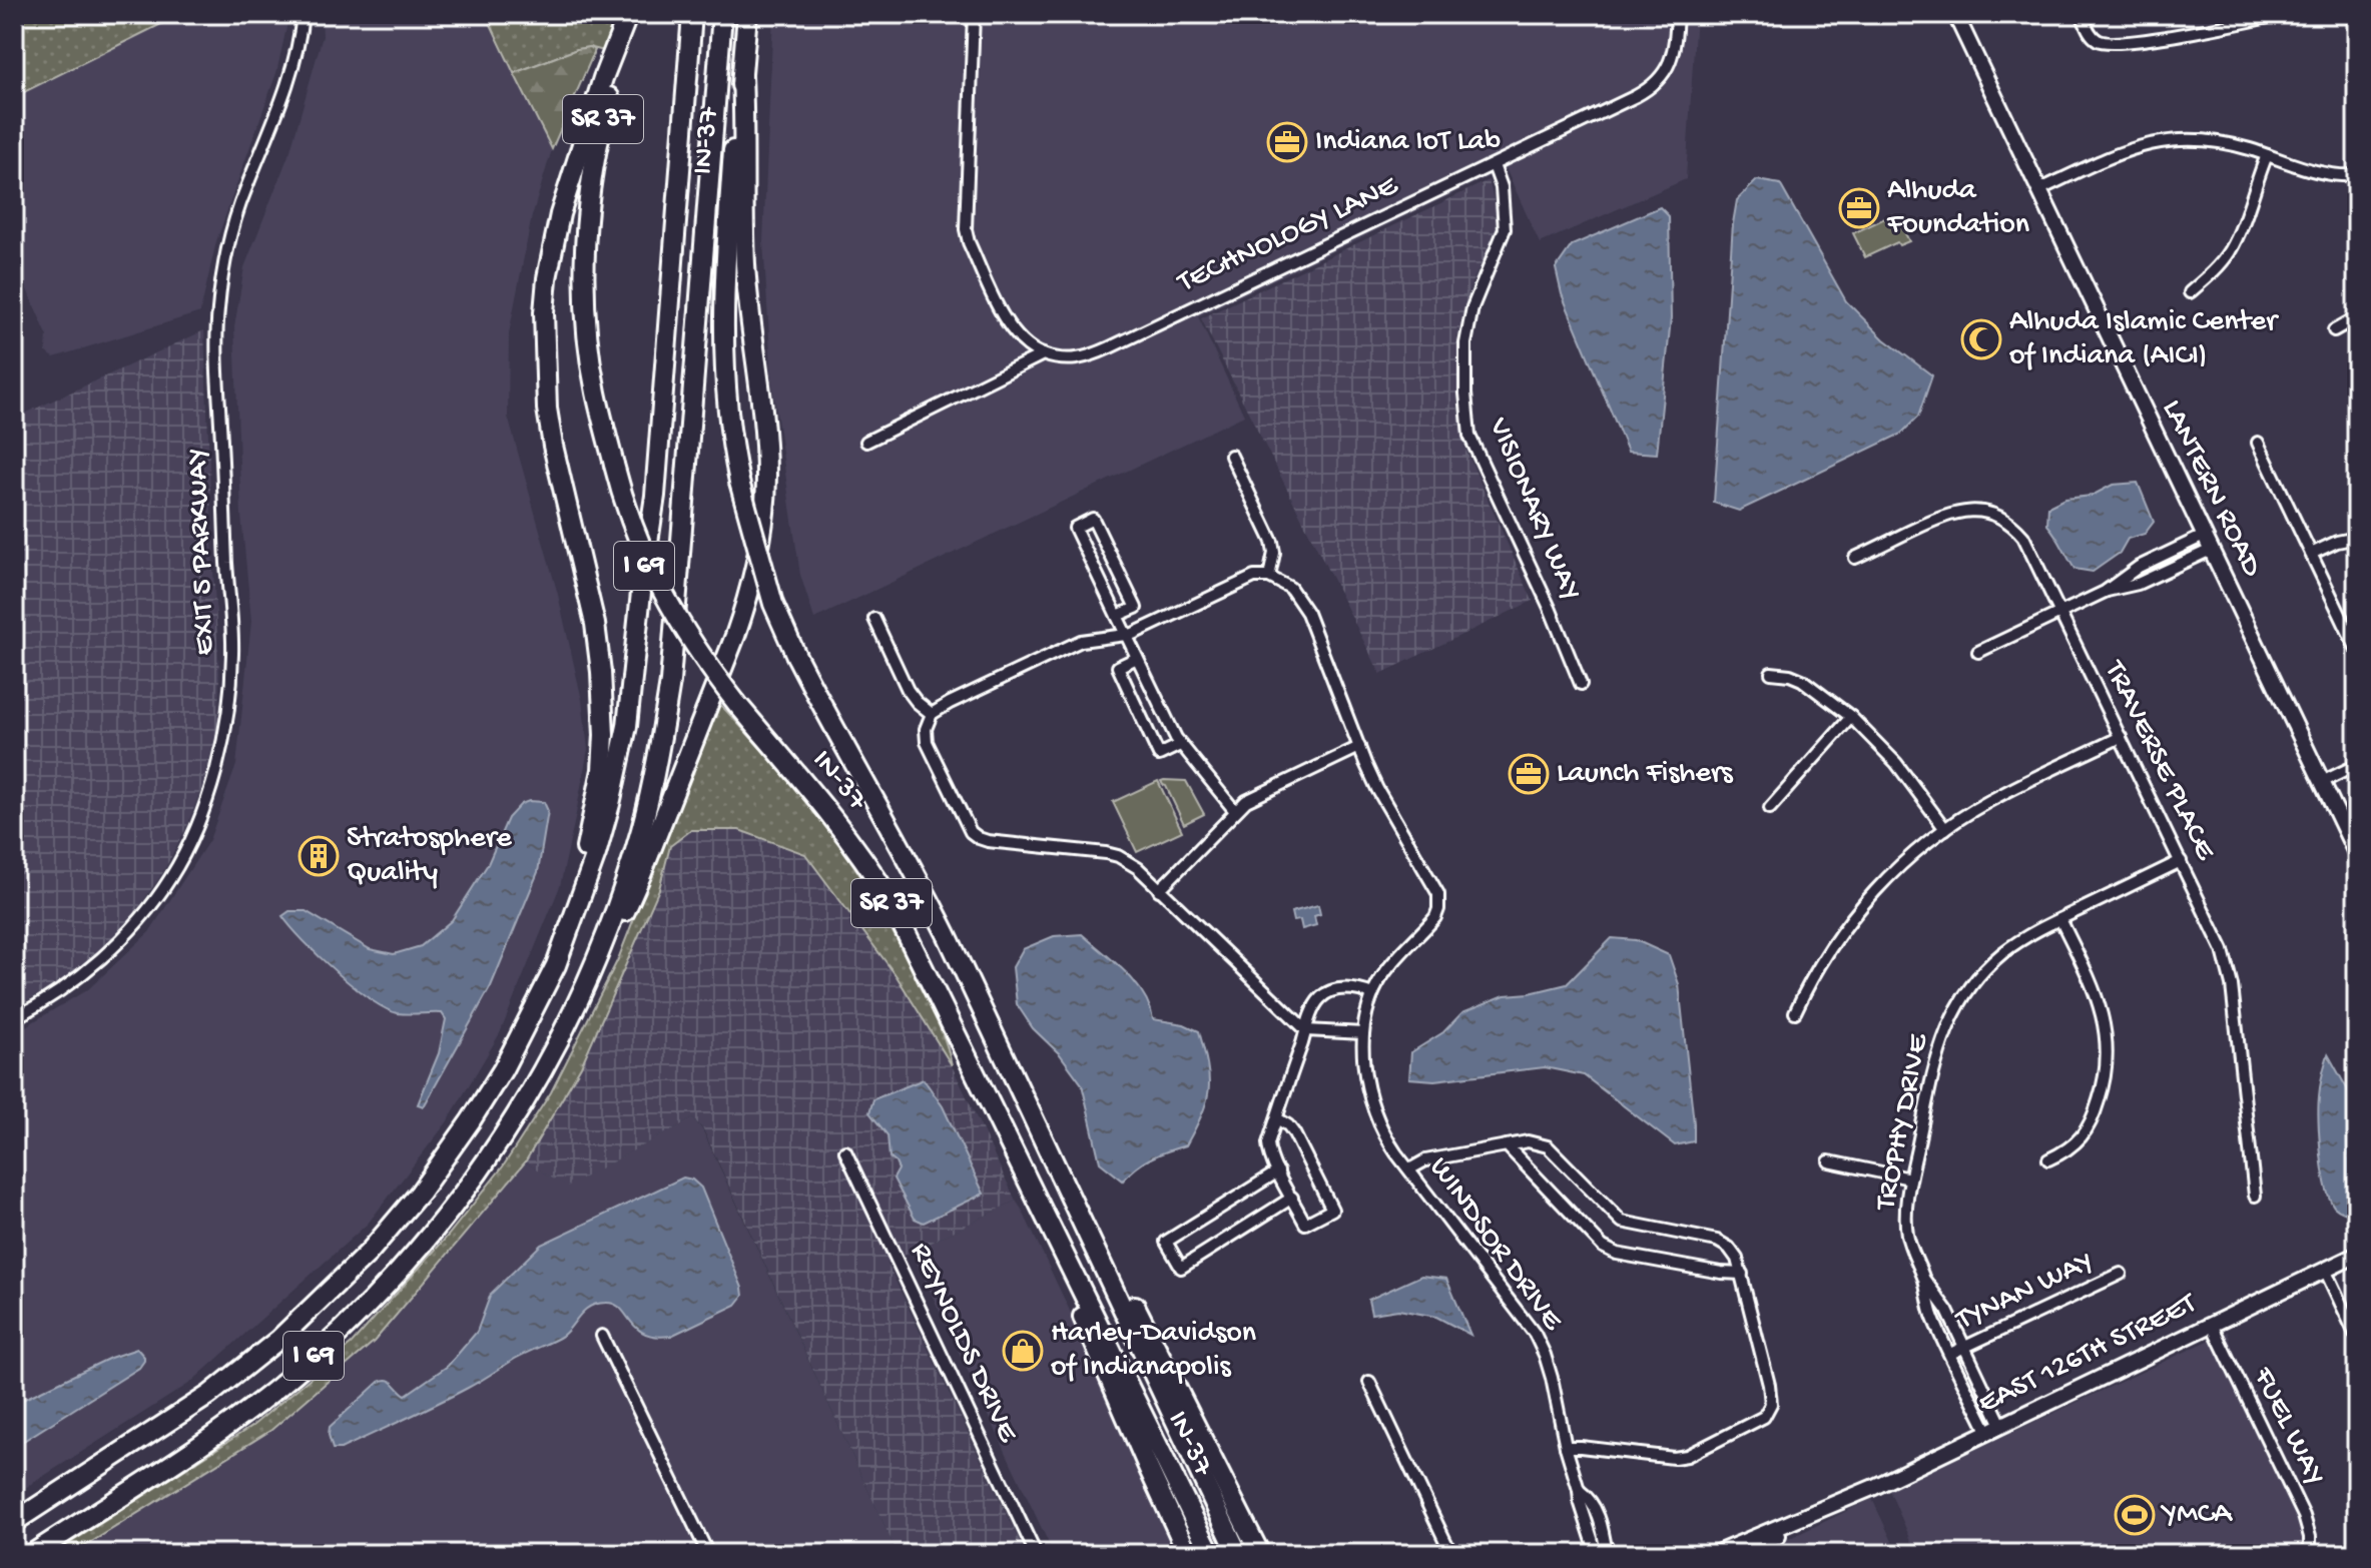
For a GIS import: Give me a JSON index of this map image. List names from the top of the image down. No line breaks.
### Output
{"streets":{"highway":["SR 37","IN-37","I 69"],"street":["TECHNOLOGY LANE","LANTERN ROAD","VISIONARY WAY","EXIT 5 PARKWAY","TRAVERSE PLACE","TROPHY DRIVE","WINDSOR DRIVE","TYNAN WAY","REYNOLDS DRIVE","EAST 126TH STREET","FUEL WAY"]},"crossings":[["TECHNOLOGY LANE","VISIONARY WAY"],["TRAVERSE PLACE","TROPHY DRIVE"],["TROPHY DRIVE","TYNAN WAY"],["TROPHY DRIVE","EAST 126TH STREET"],["EAST 126TH STREET","FUEL WAY"]],"places":{"office":["Indiana IoT Lab","Alhuda Foundation","Launch Fishers"],"mosque":["Alhuda Islamic Center of Indiana (AICI)"],"building":["Stratosphere Quality"],"shop":["Harley-Davidson of Indianapolis"],"sports":["YMCA"]}}
